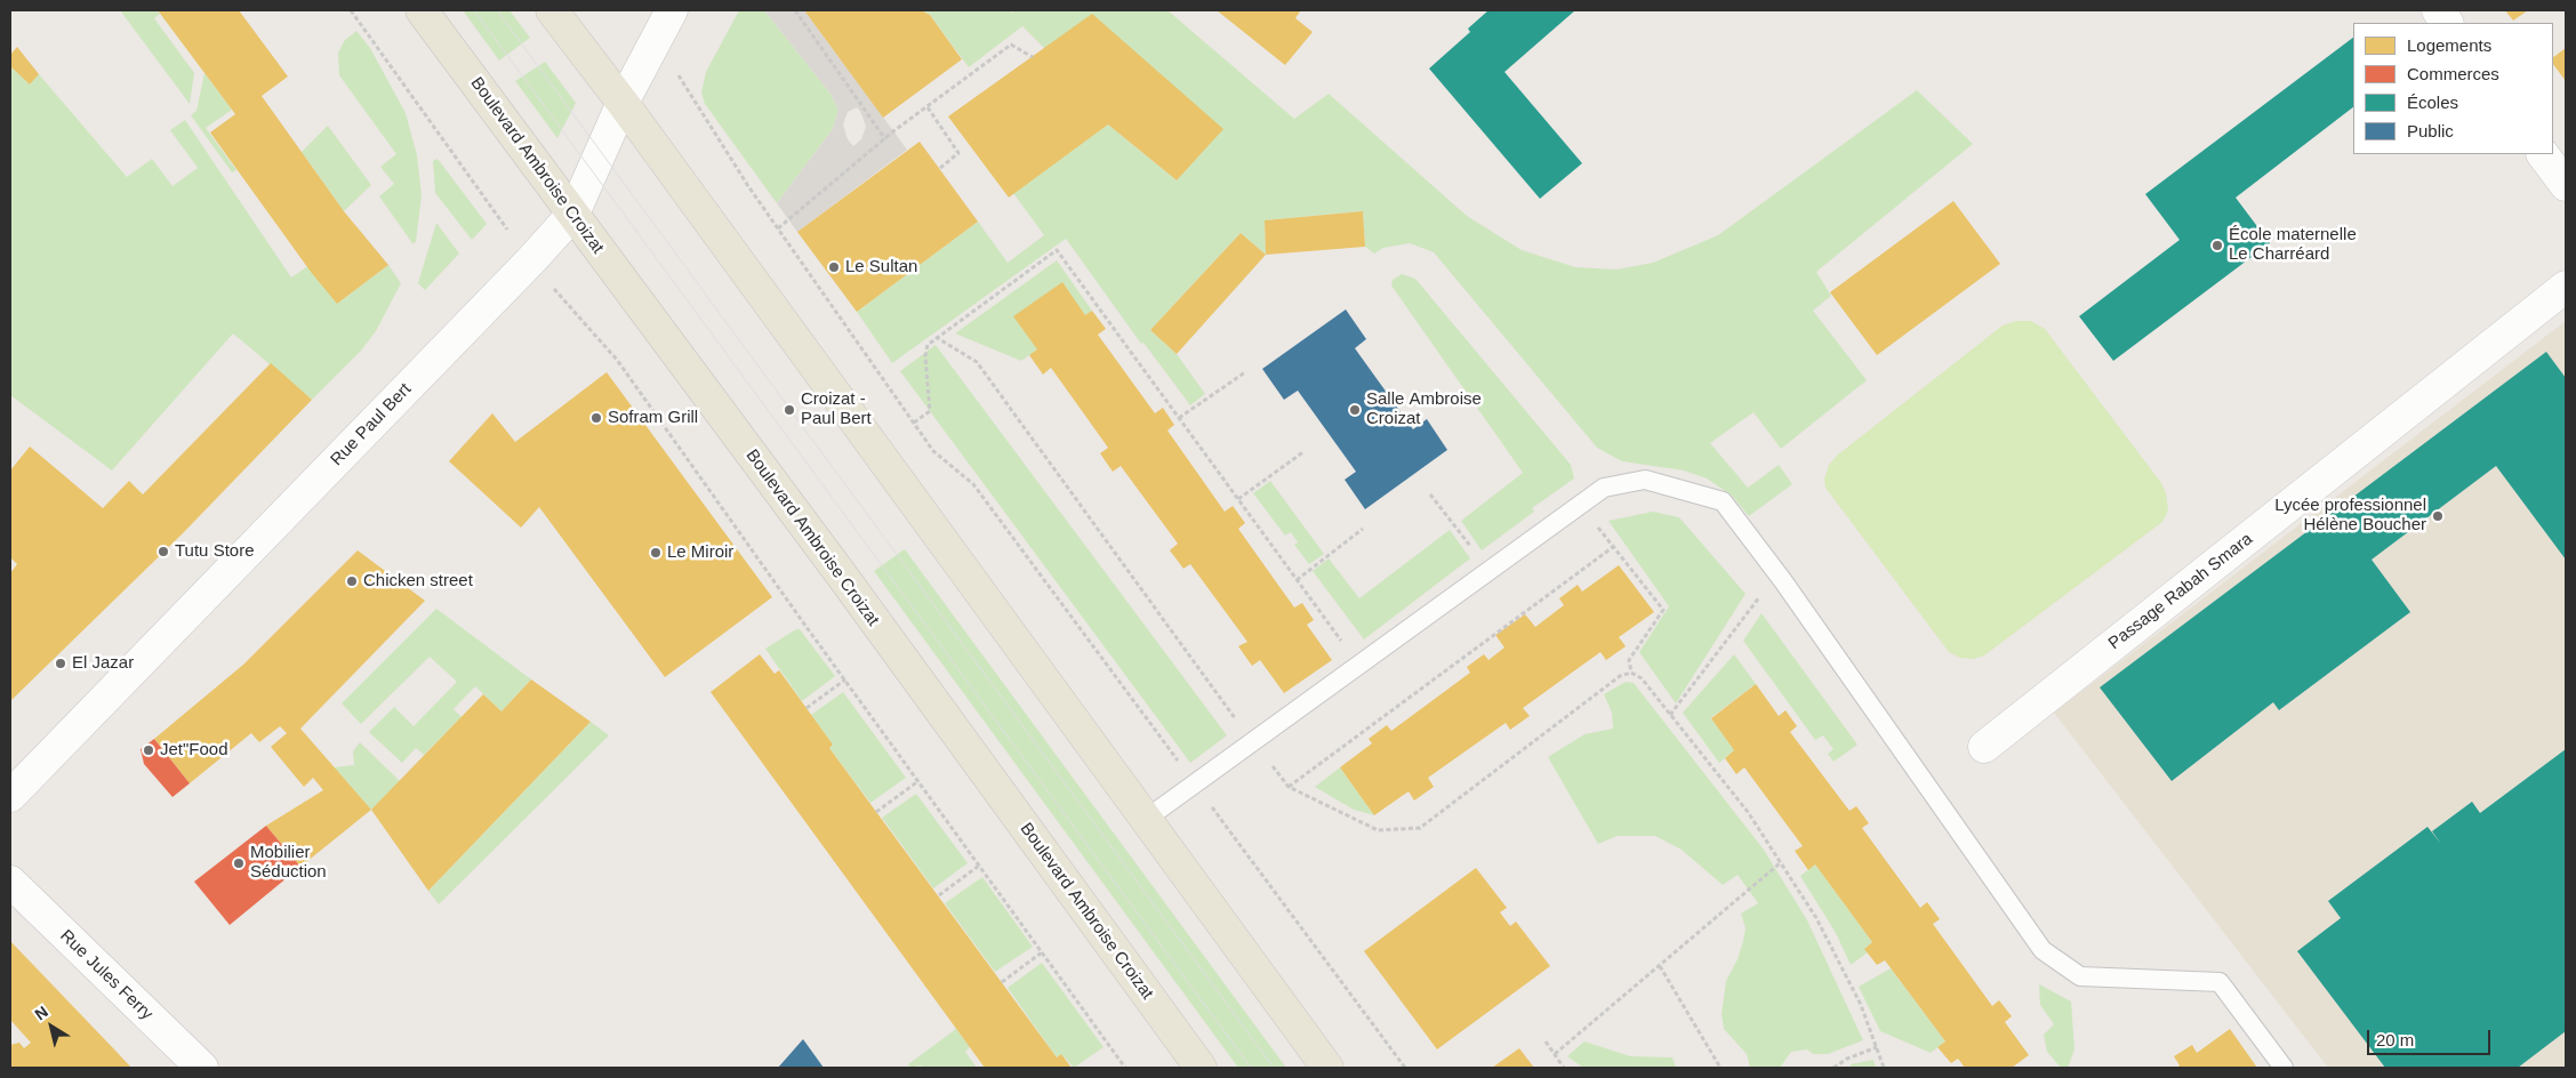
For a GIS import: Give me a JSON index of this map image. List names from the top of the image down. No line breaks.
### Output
{"streets":{"main road":["Boulevard Ambroise Croizat"],"street":["Rue Paul Bert","Passage Rabah Smara","Rue Jules Ferry"]},"crossings":[["Boulevard Ambroise Croizat","Rue Paul Bert"]],"places":["École maternelle Le Charréard","Le Sultan","Croizat - Paul Bert","Salle Ambroise Croizat","Sofram Grill","Lycée professionnel Hélène Boucher","Tutu Store","Le Miroir","Chicken street","El Jazar","Jet\"Food","Mobilier Séduction"],"legend":["Logements","Commerces","Écoles","Public"],"scale_bar":"20 m","north":"top left"}
